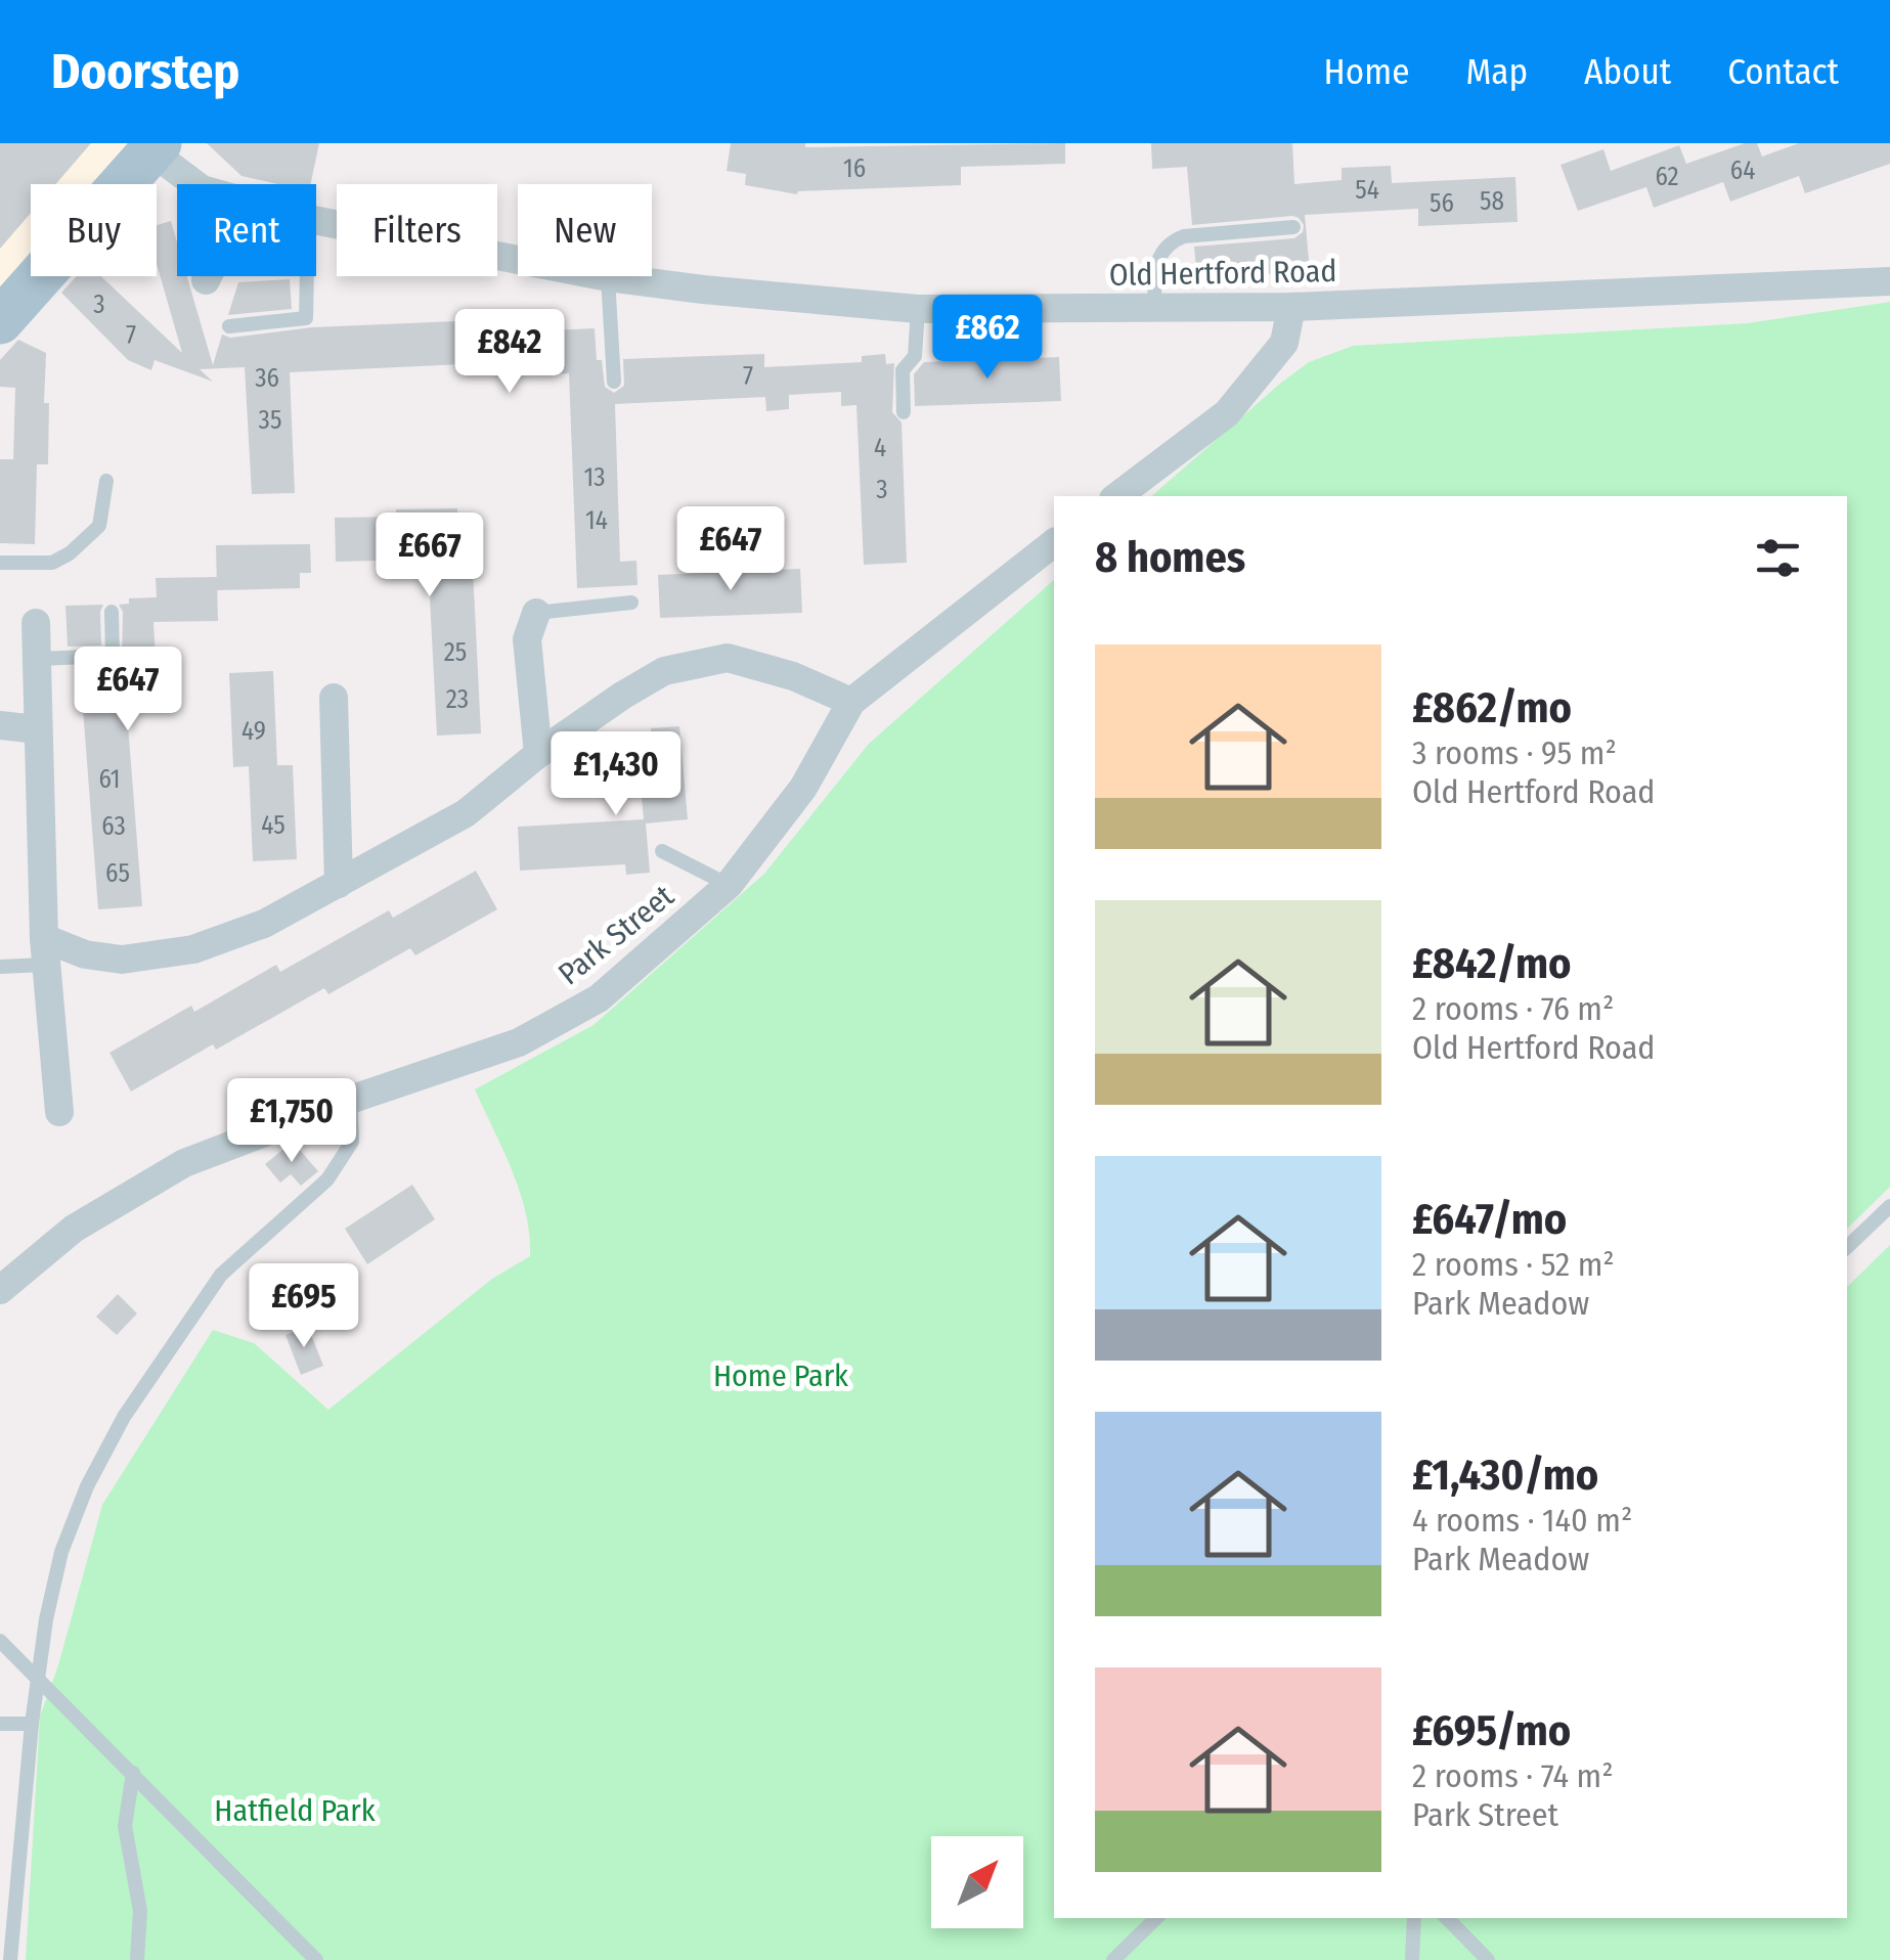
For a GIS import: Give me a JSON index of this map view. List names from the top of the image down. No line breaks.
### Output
{"streets":{"street":["Old Hertford Road","Park Street"]},"parks":["Home Park","Hatfield Park"],"house_numbers":["16","64","62","54","58","56","3","7","7","36","35","4","13","3","14","25","23","49","61","45","63","65"],"north":"top right","page":{"header":"Doorstep","nav":["Home","Map","About","Contact"],"chip":["Buy","Rent","Filters","New"],"price":["£862","£842","£647","£667","£647","£1,430","£1,750","£695"],"heading":"8 homes","list":[{"name":"£862/mo","note":"3 rooms · 95 m² · Old Hertford Road"},{"name":"£842/mo","note":"2 rooms · 76 m² · Old Hertford Road"},{"name":"£647/mo","note":"2 rooms · 52 m² · Park Meadow"},{"name":"£1,430/mo","note":"4 rooms · 140 m² · Park Meadow"},{"name":"£695/mo","note":"2 rooms · 74 m² · Park Street"}]}}
